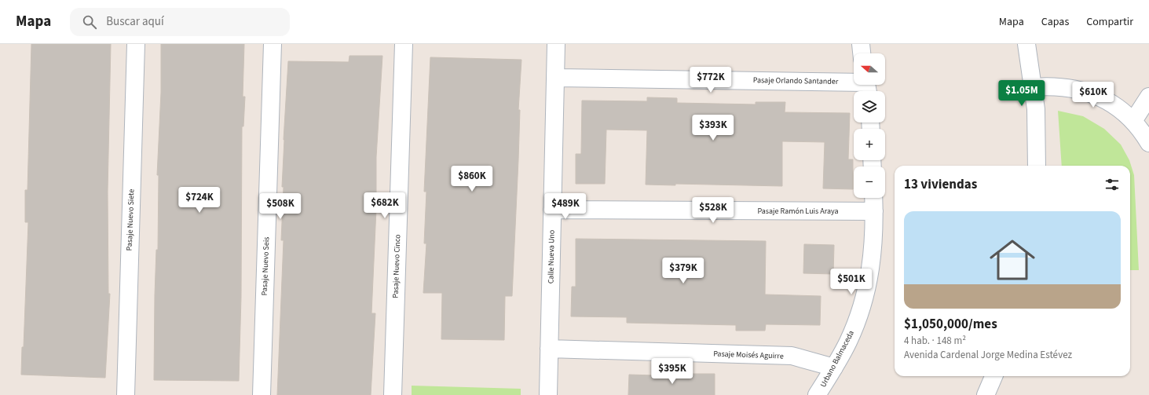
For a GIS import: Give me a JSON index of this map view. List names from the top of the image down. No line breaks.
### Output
{"streets":{"street":["Pasaje Orlando Santander","Pasaje Ramón Luis Araya","Pasaje Nuevo Siete","Calle Nueva Uno","Pasaje Nuevo Seis","Pasaje Nuevo Cinco","Pasaje Moisés Aguirre","Urbano Balmaceda"]},"crossings":[["Pasaje Orlando Santander","Calle Nueva Uno"],["Pasaje Ramón Luis Araya","Calle Nueva Uno"],["Pasaje Ramón Luis Araya","Urbano Balmaceda"],["Calle Nueva Uno","Pasaje Moisés Aguirre"],["Pasaje Moisés Aguirre","Urbano Balmaceda"]],"north":"left","page":{"header":"Mapa","search":"Buscar aquí","nav":["Mapa","Capas","Compartir"],"map_buttons":["+","−"],"price":["$772K","$1.05M","$610K","$393K","$860K","$724K","$682K","$508K","$489K","$528K","$379K","$501K","$395K"],"heading":"13 viviendas","list":[{"name":"$1,050,000/mes","note":"4 hab. · 148 m² · Avenida Cardenal Jorge Medina Estévez"}]}}
